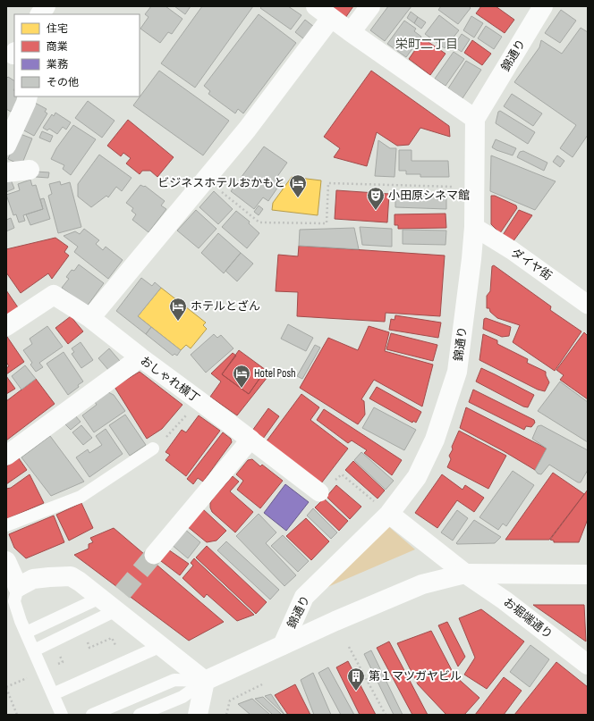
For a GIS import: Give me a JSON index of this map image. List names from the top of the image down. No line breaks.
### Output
{"streets":{"street":["錦通り","ダイヤ街","おしゃれ横丁","お堀端通り"]},"crossings":[["錦通り","ダイヤ街"],["錦通り","お堀端通り"]],"districts":["栄町二丁目"],"places":{"hotel":["ビジネスホテルおかもと","ホテルとざん","Hotel Posh"],"theatre":["小田原シネマ館"],"building":["第１マツガヤビル"]},"legend":["住宅","商業","業務","その他"]}
